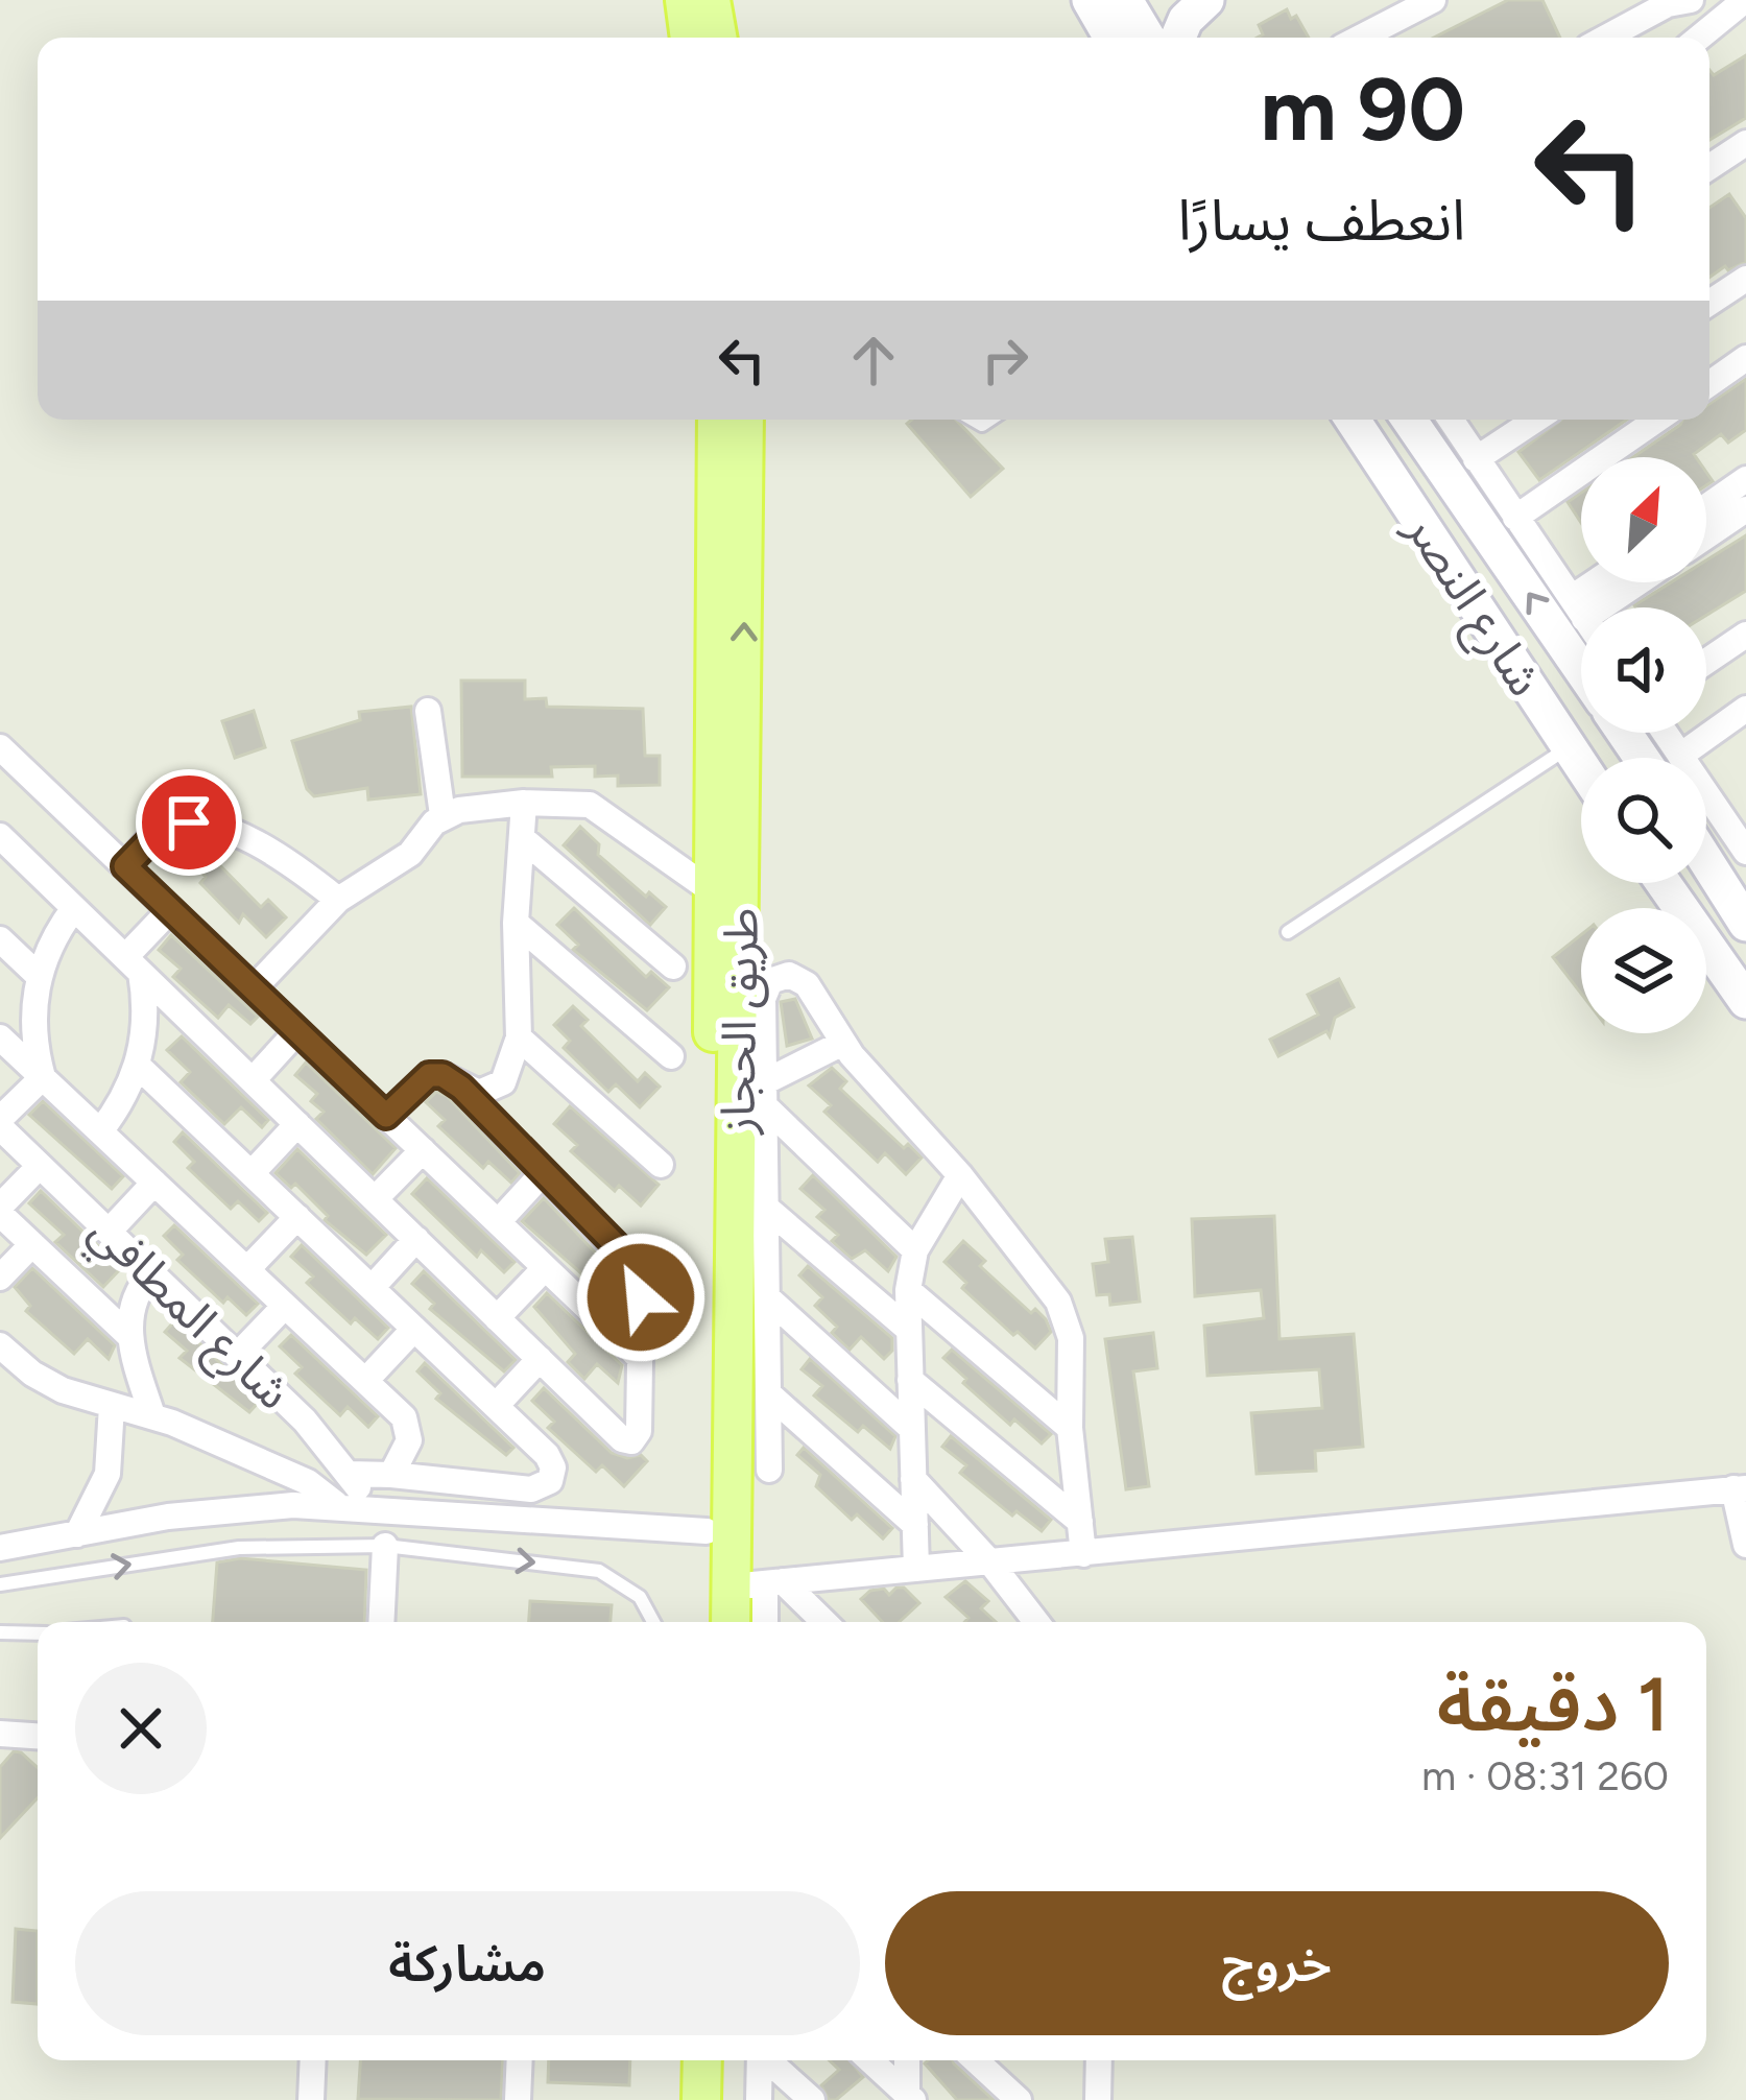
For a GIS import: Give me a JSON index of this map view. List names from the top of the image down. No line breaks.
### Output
{"streets":{"main road":["شارع النصر","طريق الحجاز"],"street":["شارع المطافي"]},"north":"top right","page":{"turn":["90 m","انعطف يسارًا"],"heading":["1 دقيقة","260 m · 08:31"],"buttons":["خروج","مشاركة"]}}
